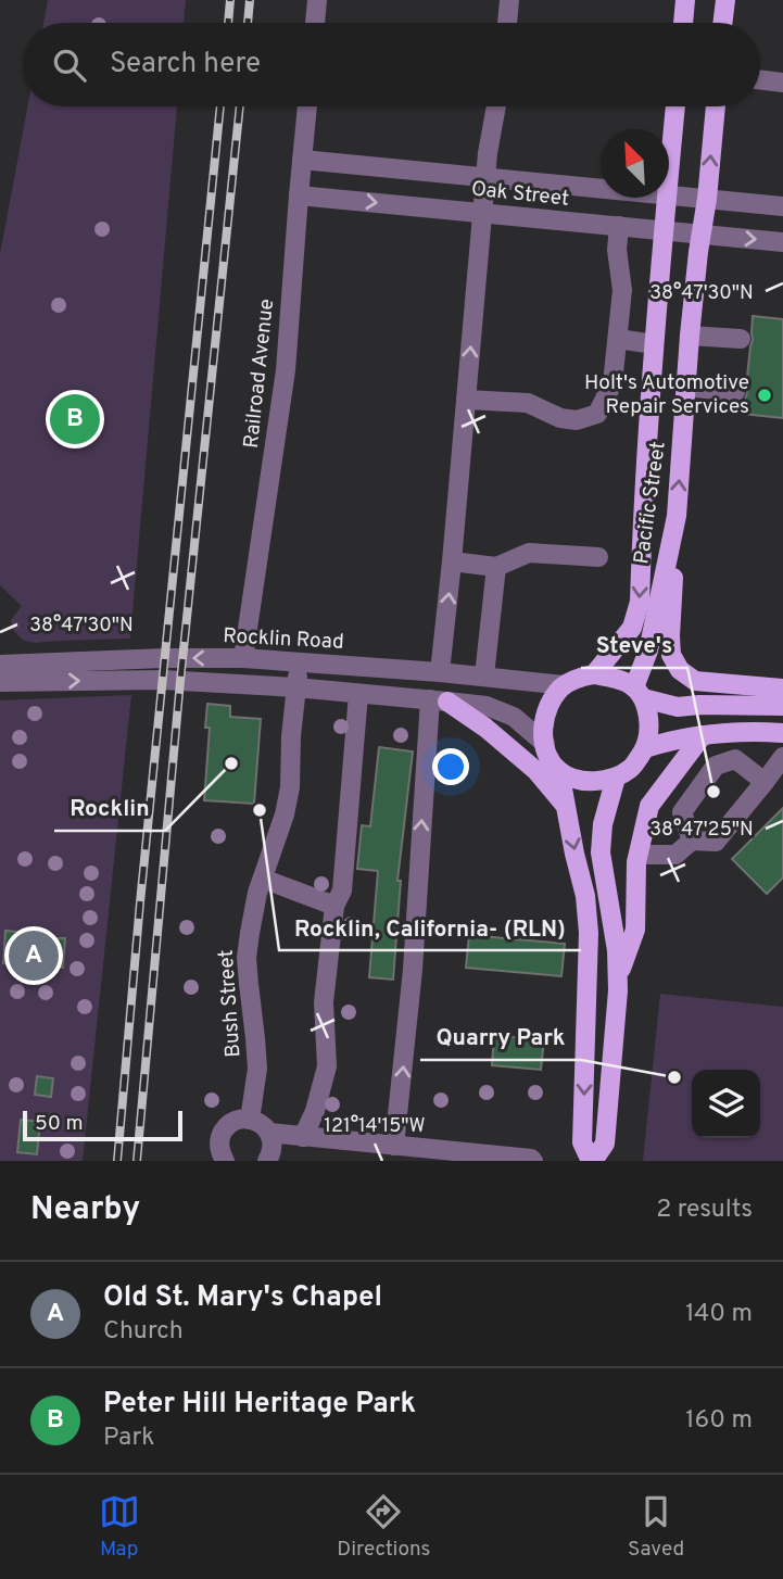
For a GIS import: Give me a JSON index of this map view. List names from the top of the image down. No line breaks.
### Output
{"streets":{"main road":["Pacific Street"],"street":["Oak Street","Railroad Avenue","Rocklin Road","Bush Street"]},"crossings":[["Oak Street","Railroad Avenue"],["Oak Street","Pacific Street"],["Railroad Avenue","Rocklin Road"],["Pacific Street","Rocklin Road"],["Rocklin Road","Bush Street"]],"places":["Holt's Automotive Repair Services","Rocklin","Steve's","Rocklin, California- (RLN)","Quarry Park"],"scale_bar":"50 m","north":"top left","page":{"search":"Search here","pins":["B","A"],"scale":"50 m","heading":["Nearby","2 results"],"list":[{"mark":"A","name":"Old St. Mary's Chapel","note":"Church","value":"140 m"},{"mark":"B","name":"Peter Hill Heritage Park","note":"Park","value":"160 m"}],"nav":["Map","Directions","Saved"]},"coordinates":["38°47'30\"N","38°47'25\"N","121°14'15\"W"]}
